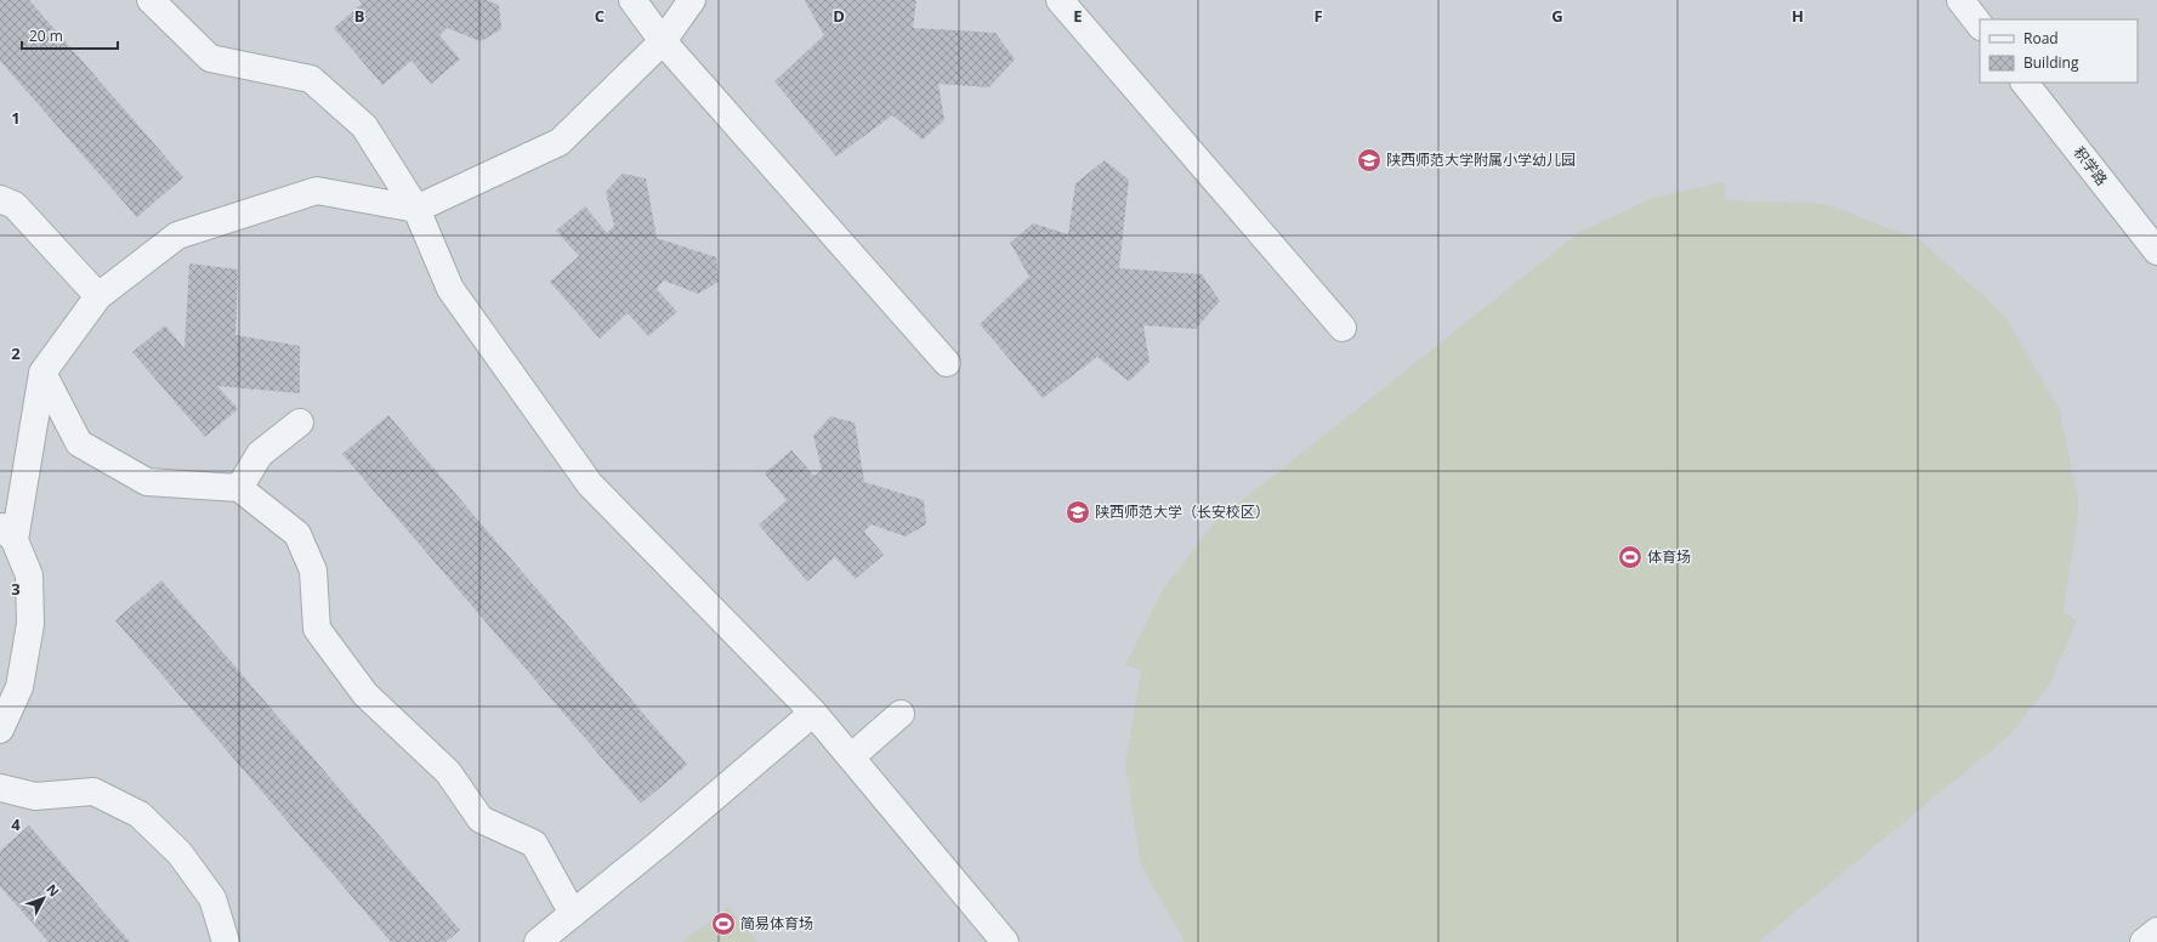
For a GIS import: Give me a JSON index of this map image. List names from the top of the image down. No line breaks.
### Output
{"streets":{"street":["积学路"]},"places":{"school or university":["陕西师范大学附属小学幼儿园","陕西师范大学（长安校区）"],"sports":["体育场","简易体育场"]},"legend":["Road","Building"],"scale_bar":"20 m","north":"top right","grid":{"columns":["B","C","D","E","F","G","H"],"rows":["1","2","3","4"]}}
